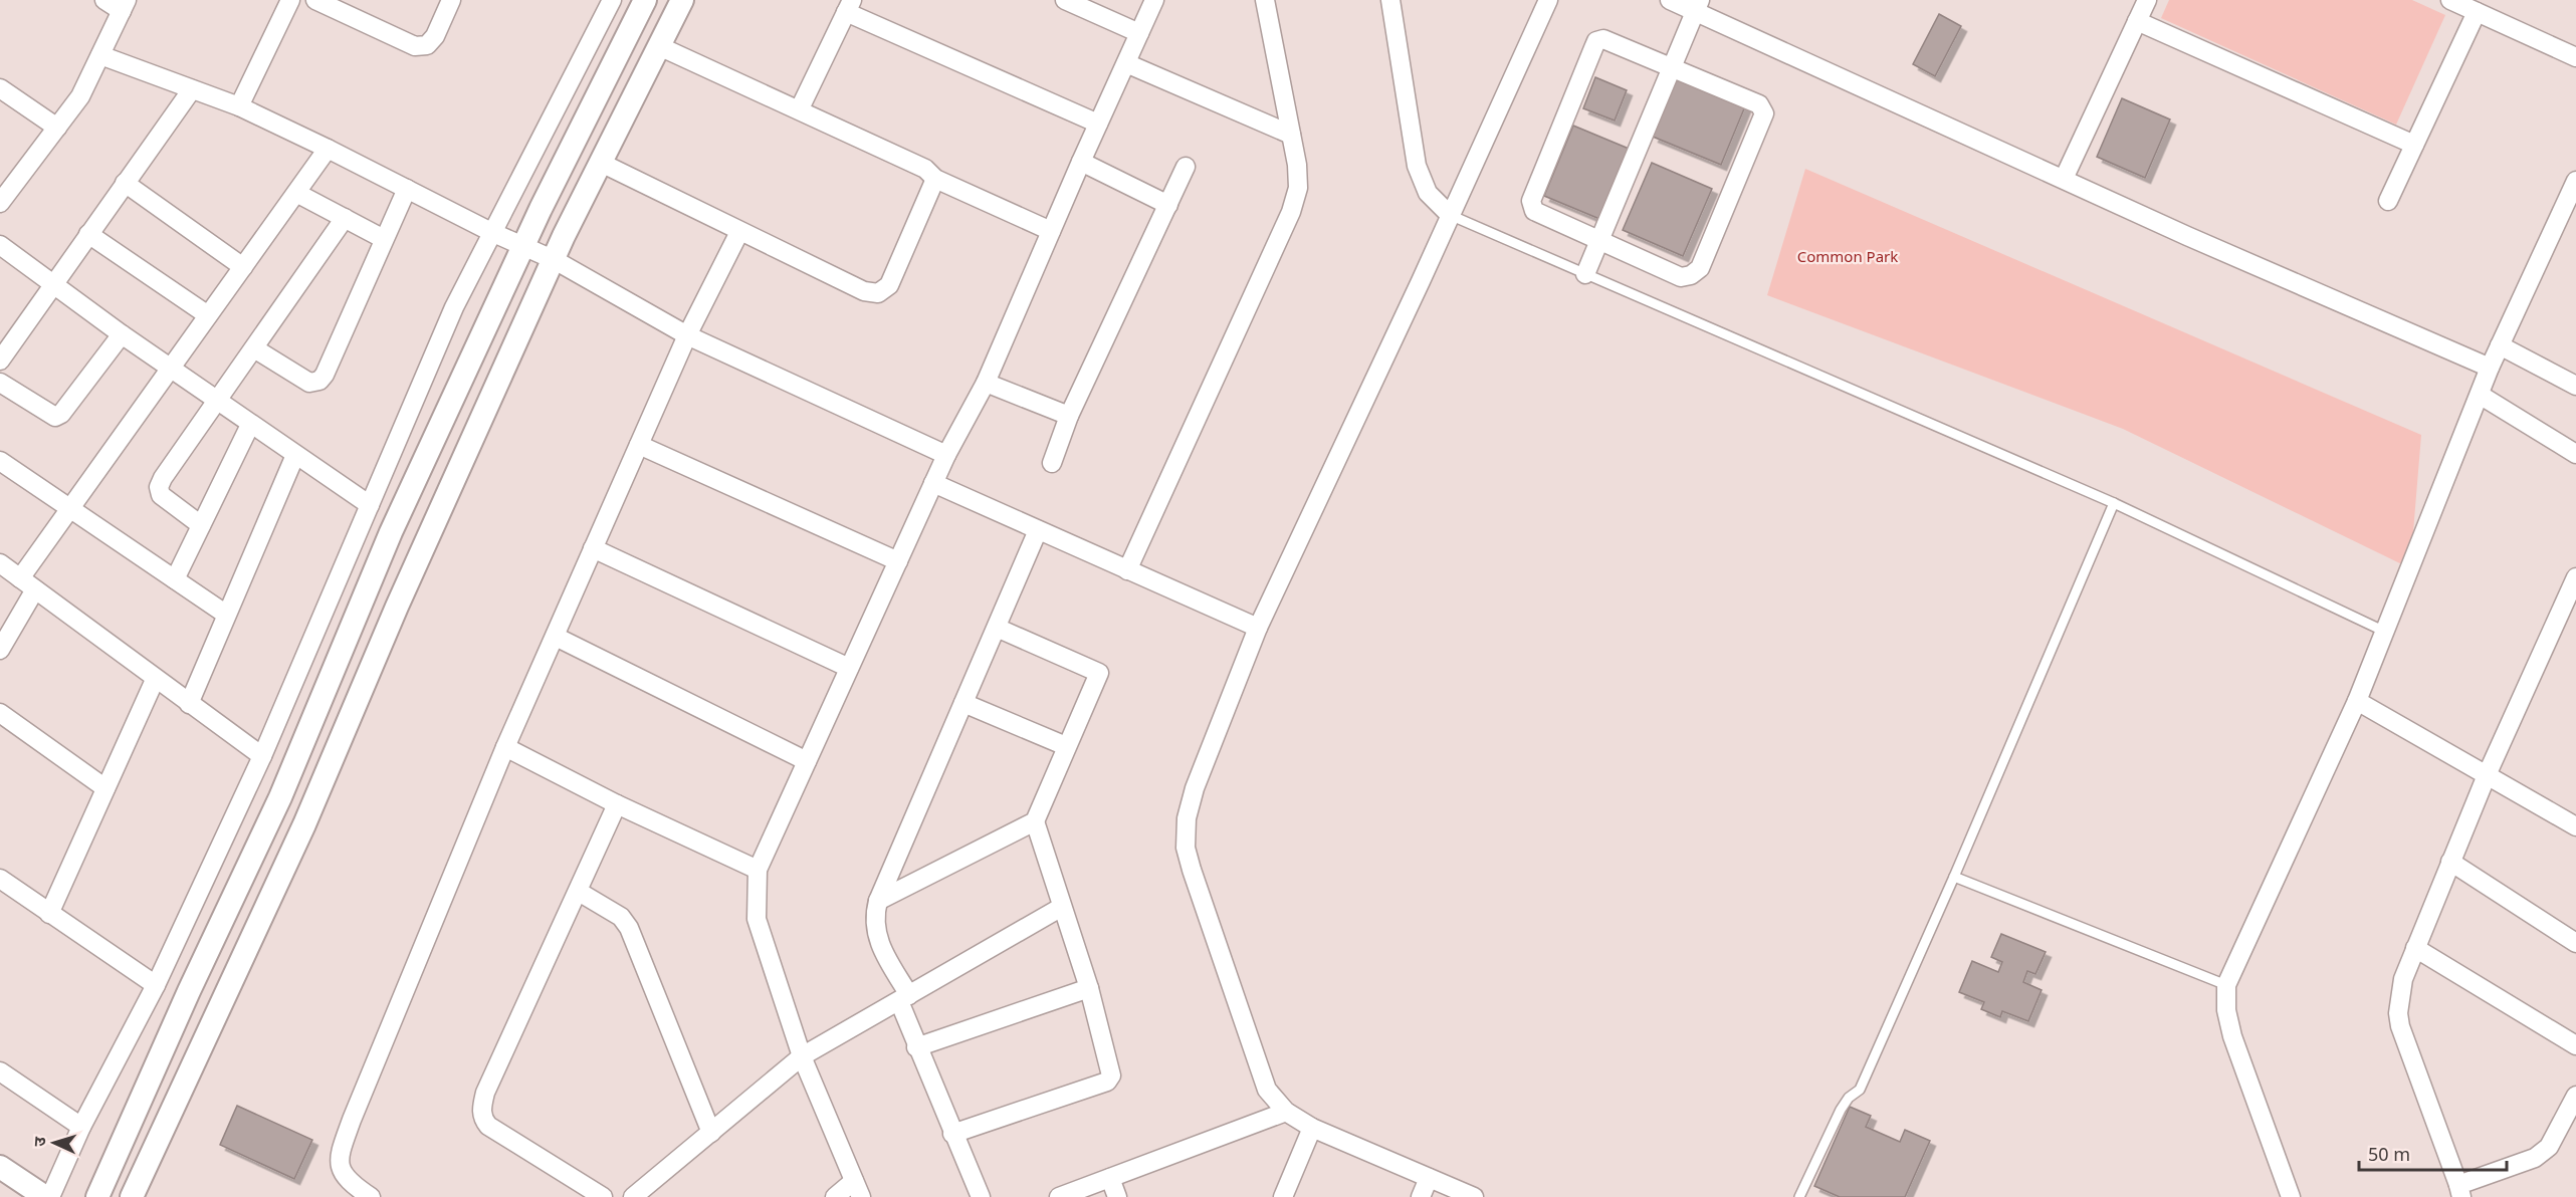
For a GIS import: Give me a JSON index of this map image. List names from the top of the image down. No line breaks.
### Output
{"parks":["Common Park"],"scale_bar":"50 m","north":"left"}
